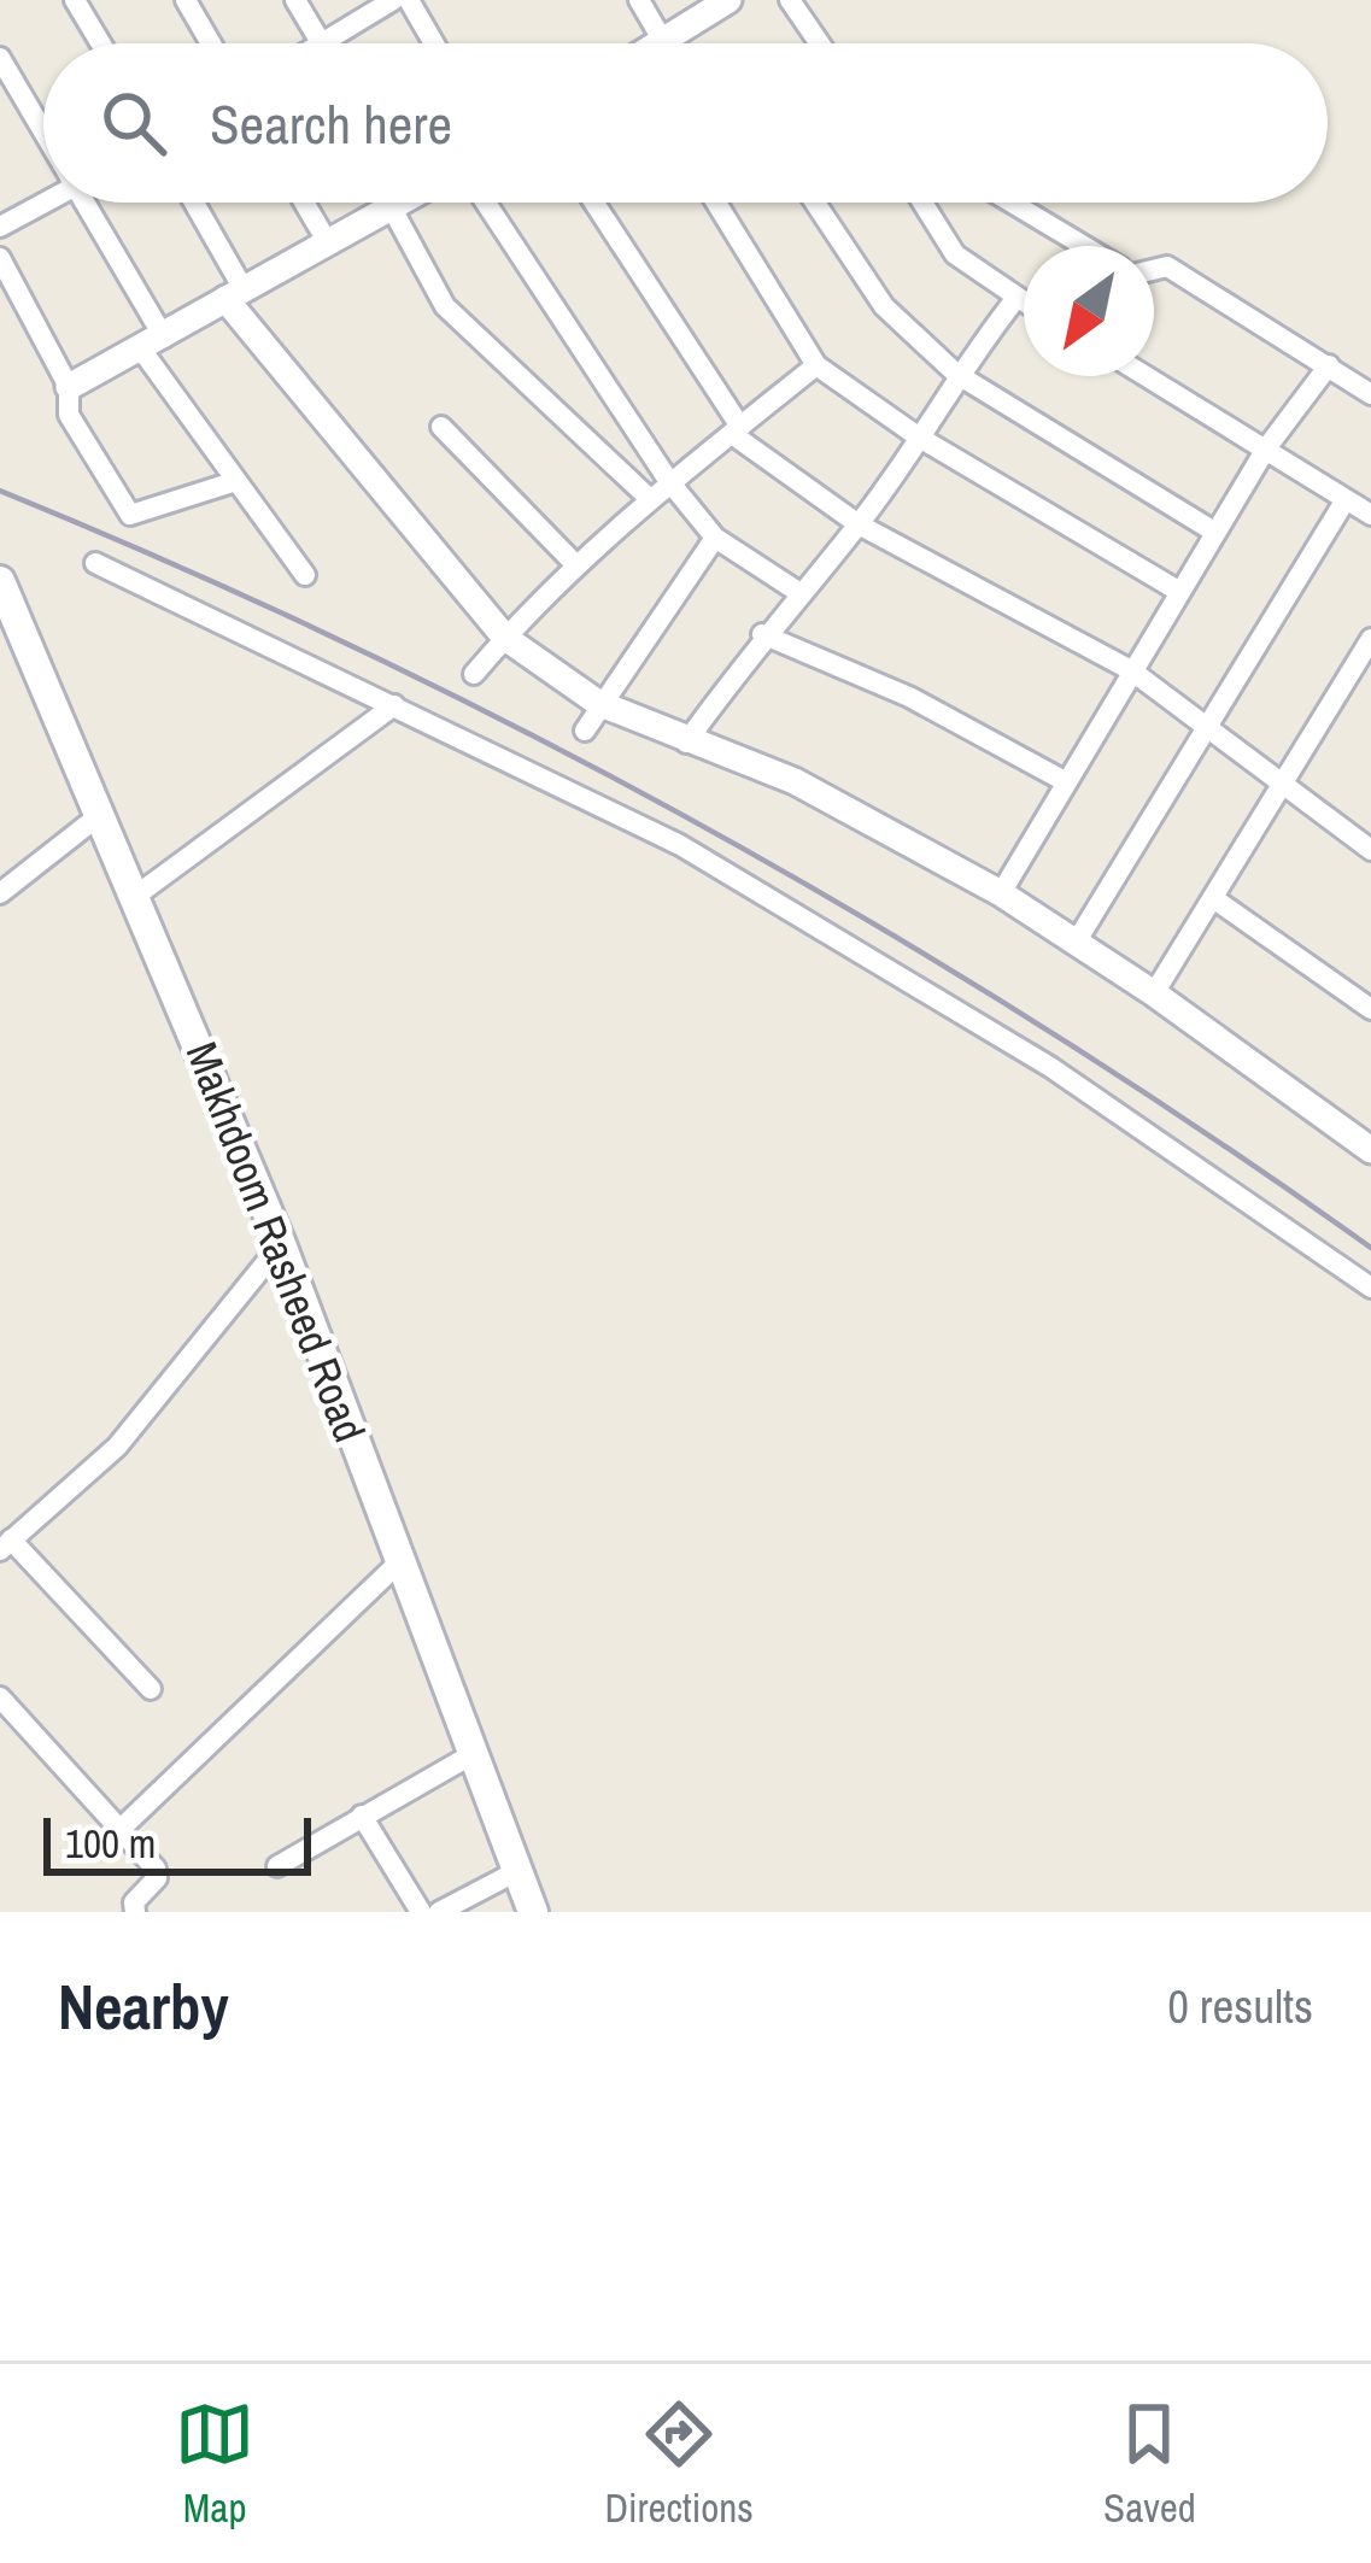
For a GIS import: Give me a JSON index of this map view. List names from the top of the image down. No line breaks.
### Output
{"streets":{"main road":["Makhdoom Rasheed Road"]},"scale_bar":"100 m","north":"bottom left","page":{"search":"Search here","scale":"100 m","heading":["Nearby","0 results"],"nav":["Map","Directions","Saved"]}}
